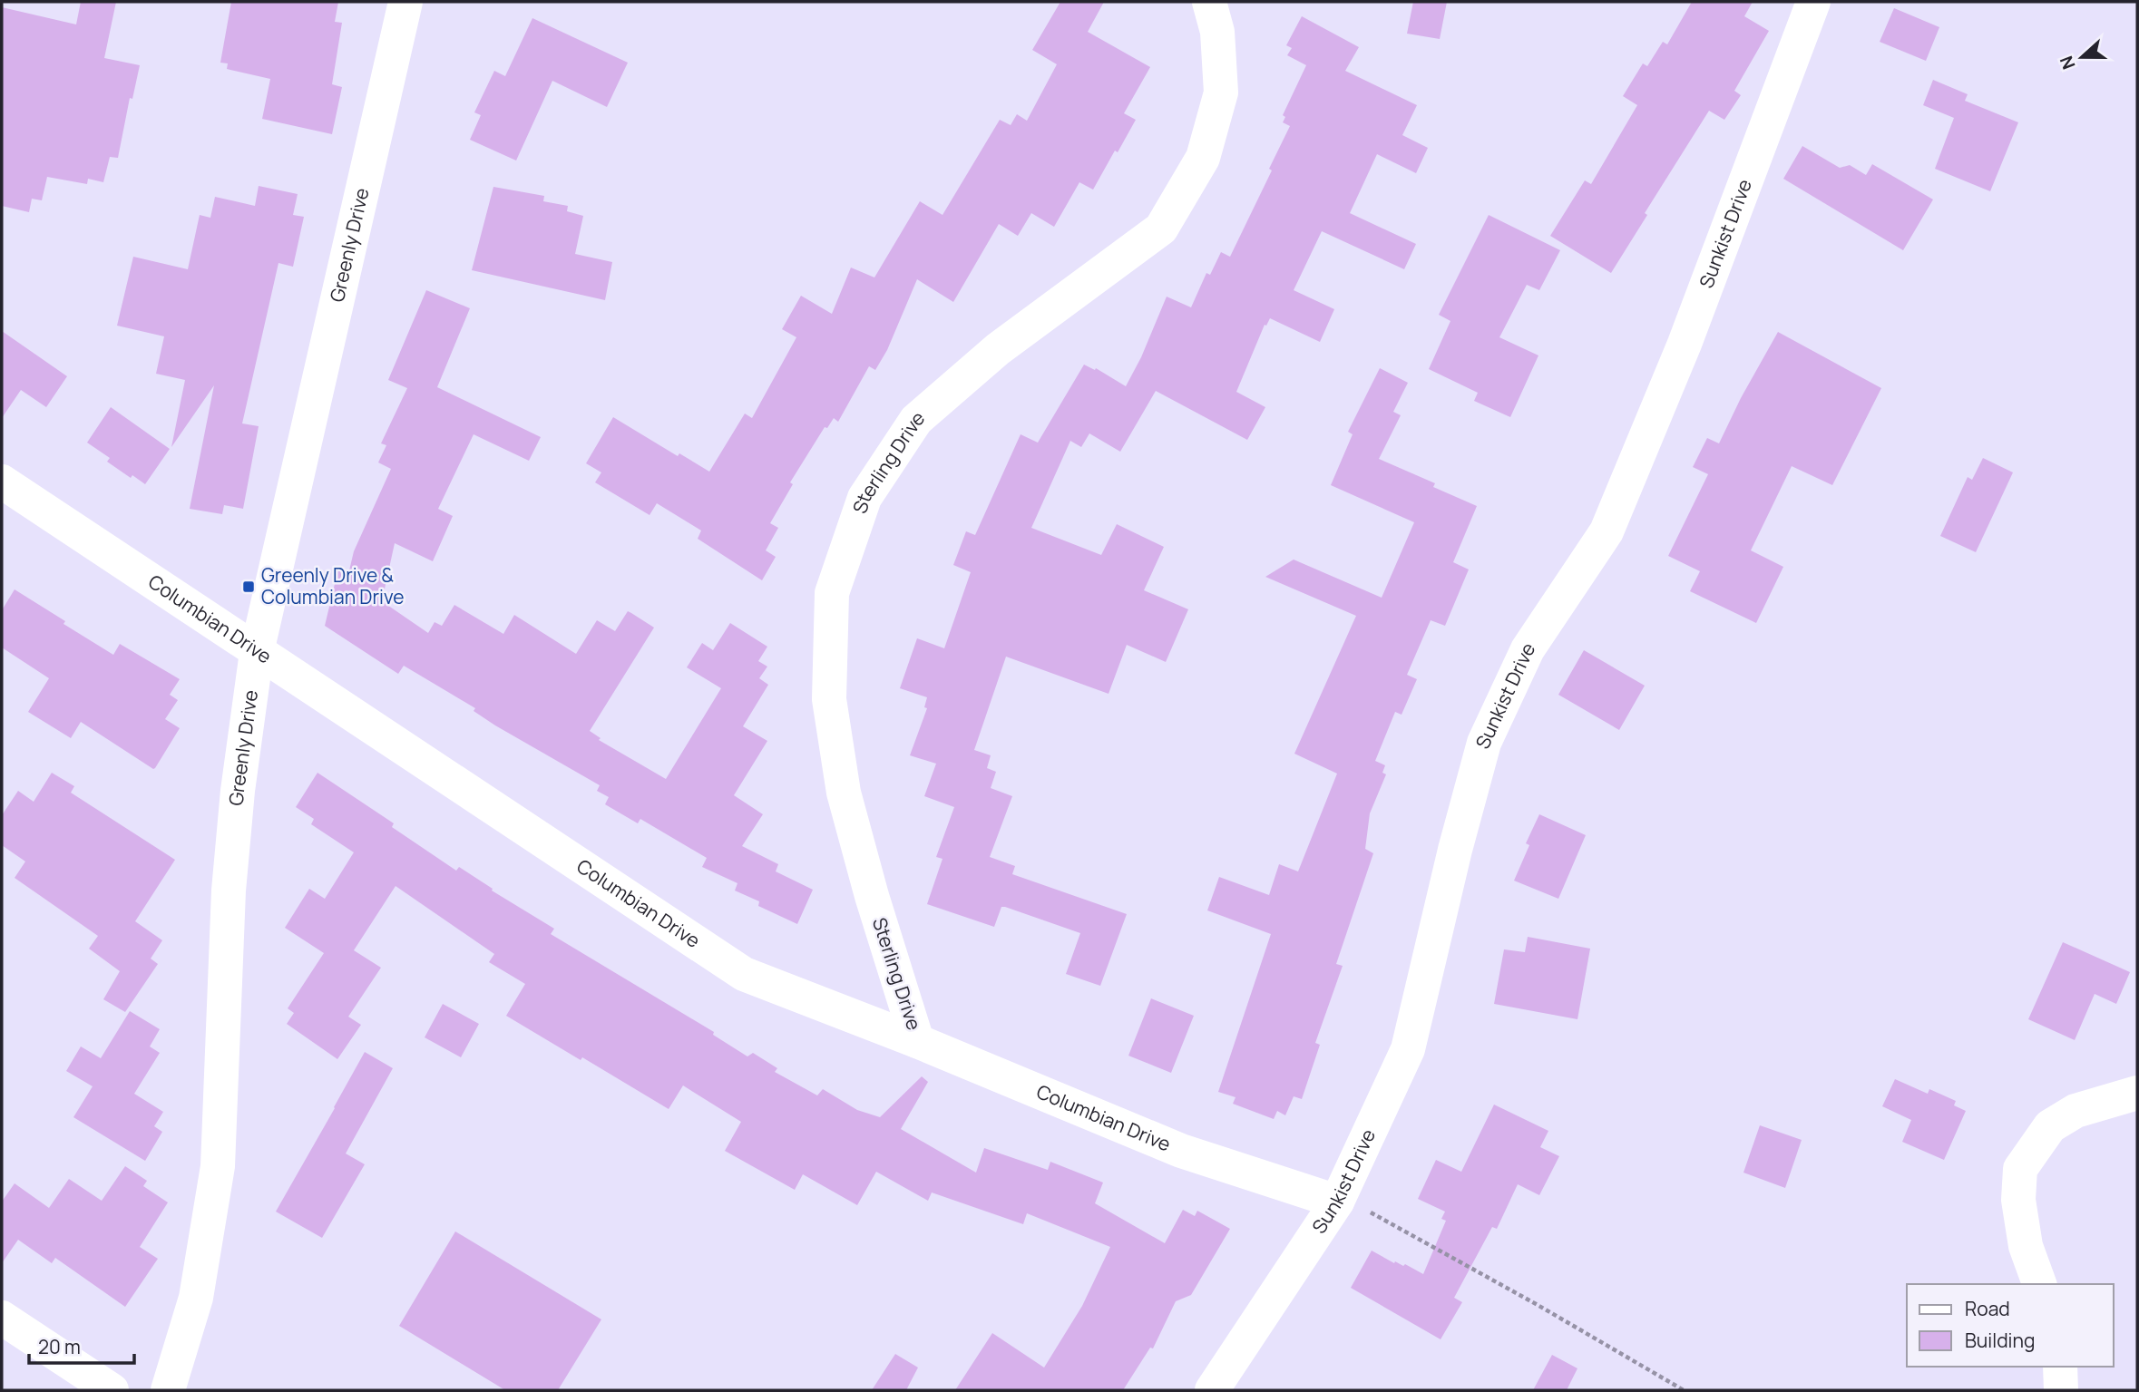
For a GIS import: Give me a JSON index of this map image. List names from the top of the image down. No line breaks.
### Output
{"streets":{"street":["Sunkist Drive","Greenly Drive","Sterling Drive","Columbian Drive"]},"crossings":[["Sunkist Drive","Columbian Drive"],["Greenly Drive","Columbian Drive"],["Sterling Drive","Columbian Drive"]],"places":{"transit":["Greenly Drive & Columbian Drive"]},"legend":["Road","Building"],"scale_bar":"20 m","north":"left"}
